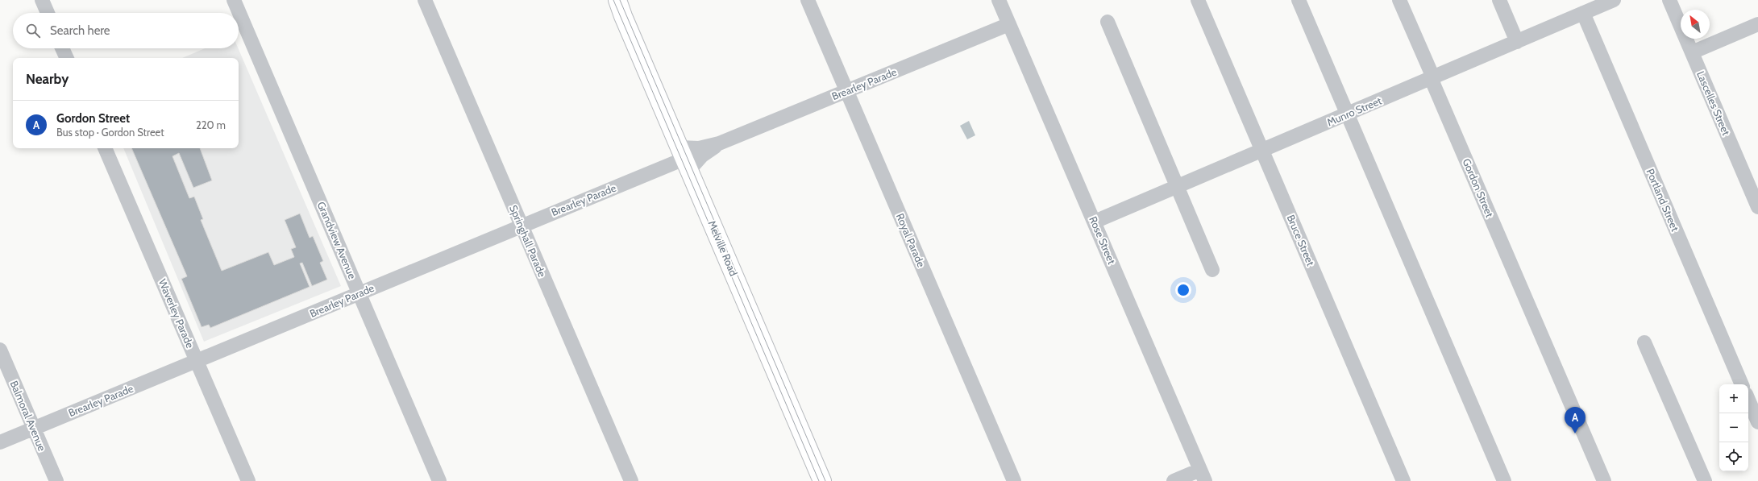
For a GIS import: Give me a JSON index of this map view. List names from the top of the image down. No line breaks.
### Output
{"streets":{"main road":["Melville Road"],"street":["Brearley Parade","Lascelles Street","Munro Street","Gordon Street","Portland Street","Grandview Avenue","Royal Parade","Rose Street","Bruce Street","Springhall Parade","Waverley Parade","Balmoral Avenue"]},"crossings":[["Brearley Parade","Grandview Avenue"],["Brearley Parade","Royal Parade"],["Brearley Parade","Rose Street"],["Brearley Parade","Springhall Parade"],["Brearley Parade","Melville Road"],["Brearley Parade","Waverley Parade"],["Brearley Parade","Balmoral Avenue"],["Munro Street","Gordon Street"],["Munro Street","Portland Street"],["Munro Street","Rose Street"],["Munro Street","Bruce Street"]],"north":"top left","page":{"search":"Search here","heading":"Nearby","list":[{"mark":"A","name":"Gordon Street","note":"Bus stop · Gordon Street","value":"220 m"}],"map_buttons":["+","−"],"pins":"A"}}
